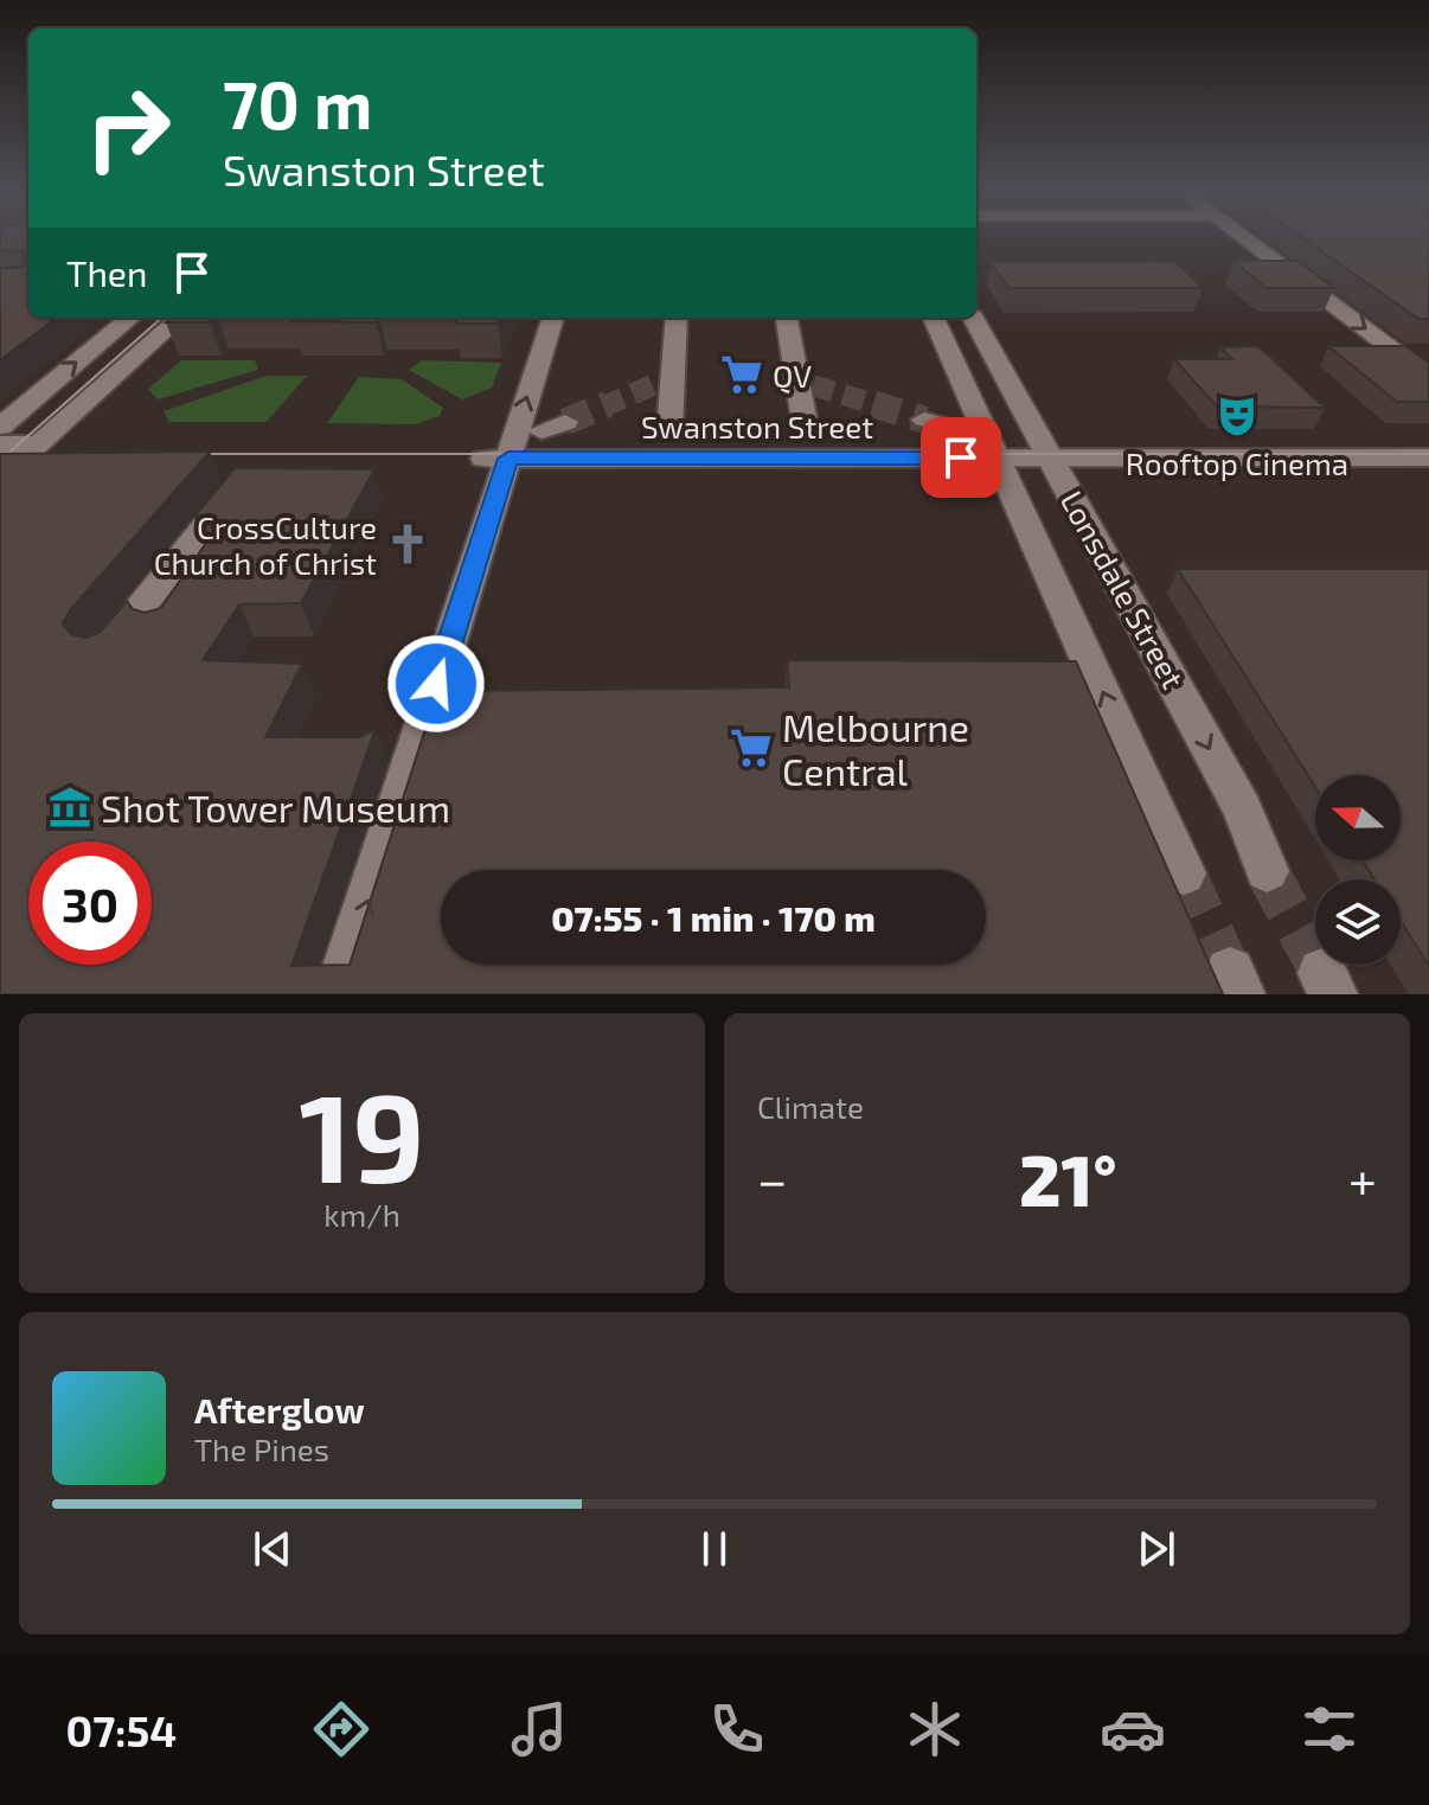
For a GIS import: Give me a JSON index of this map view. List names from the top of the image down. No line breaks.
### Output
{"streets":{"street":["Swanston Street","Lonsdale Street"]},"crossings":[["Swanston Street","Lonsdale Street"]],"places":{"supermarket":["QV","Melbourne Central"],"theatre":["Rooftop Cinema"],"church":["CrossCulture Church of Christ"],"museum":["Shot Tower Museum"]},"north":"left","page":{"turn":["70 m","Swanston Street"],"then":"Then","limit":"30","trip":"07:55 · 1 min · 170 m","tile":[["19","km/h"],"Climate"],"heat":["−","21°","+"],"song":["Afterglow","The Pines"],"tabs":"07:54"}}
